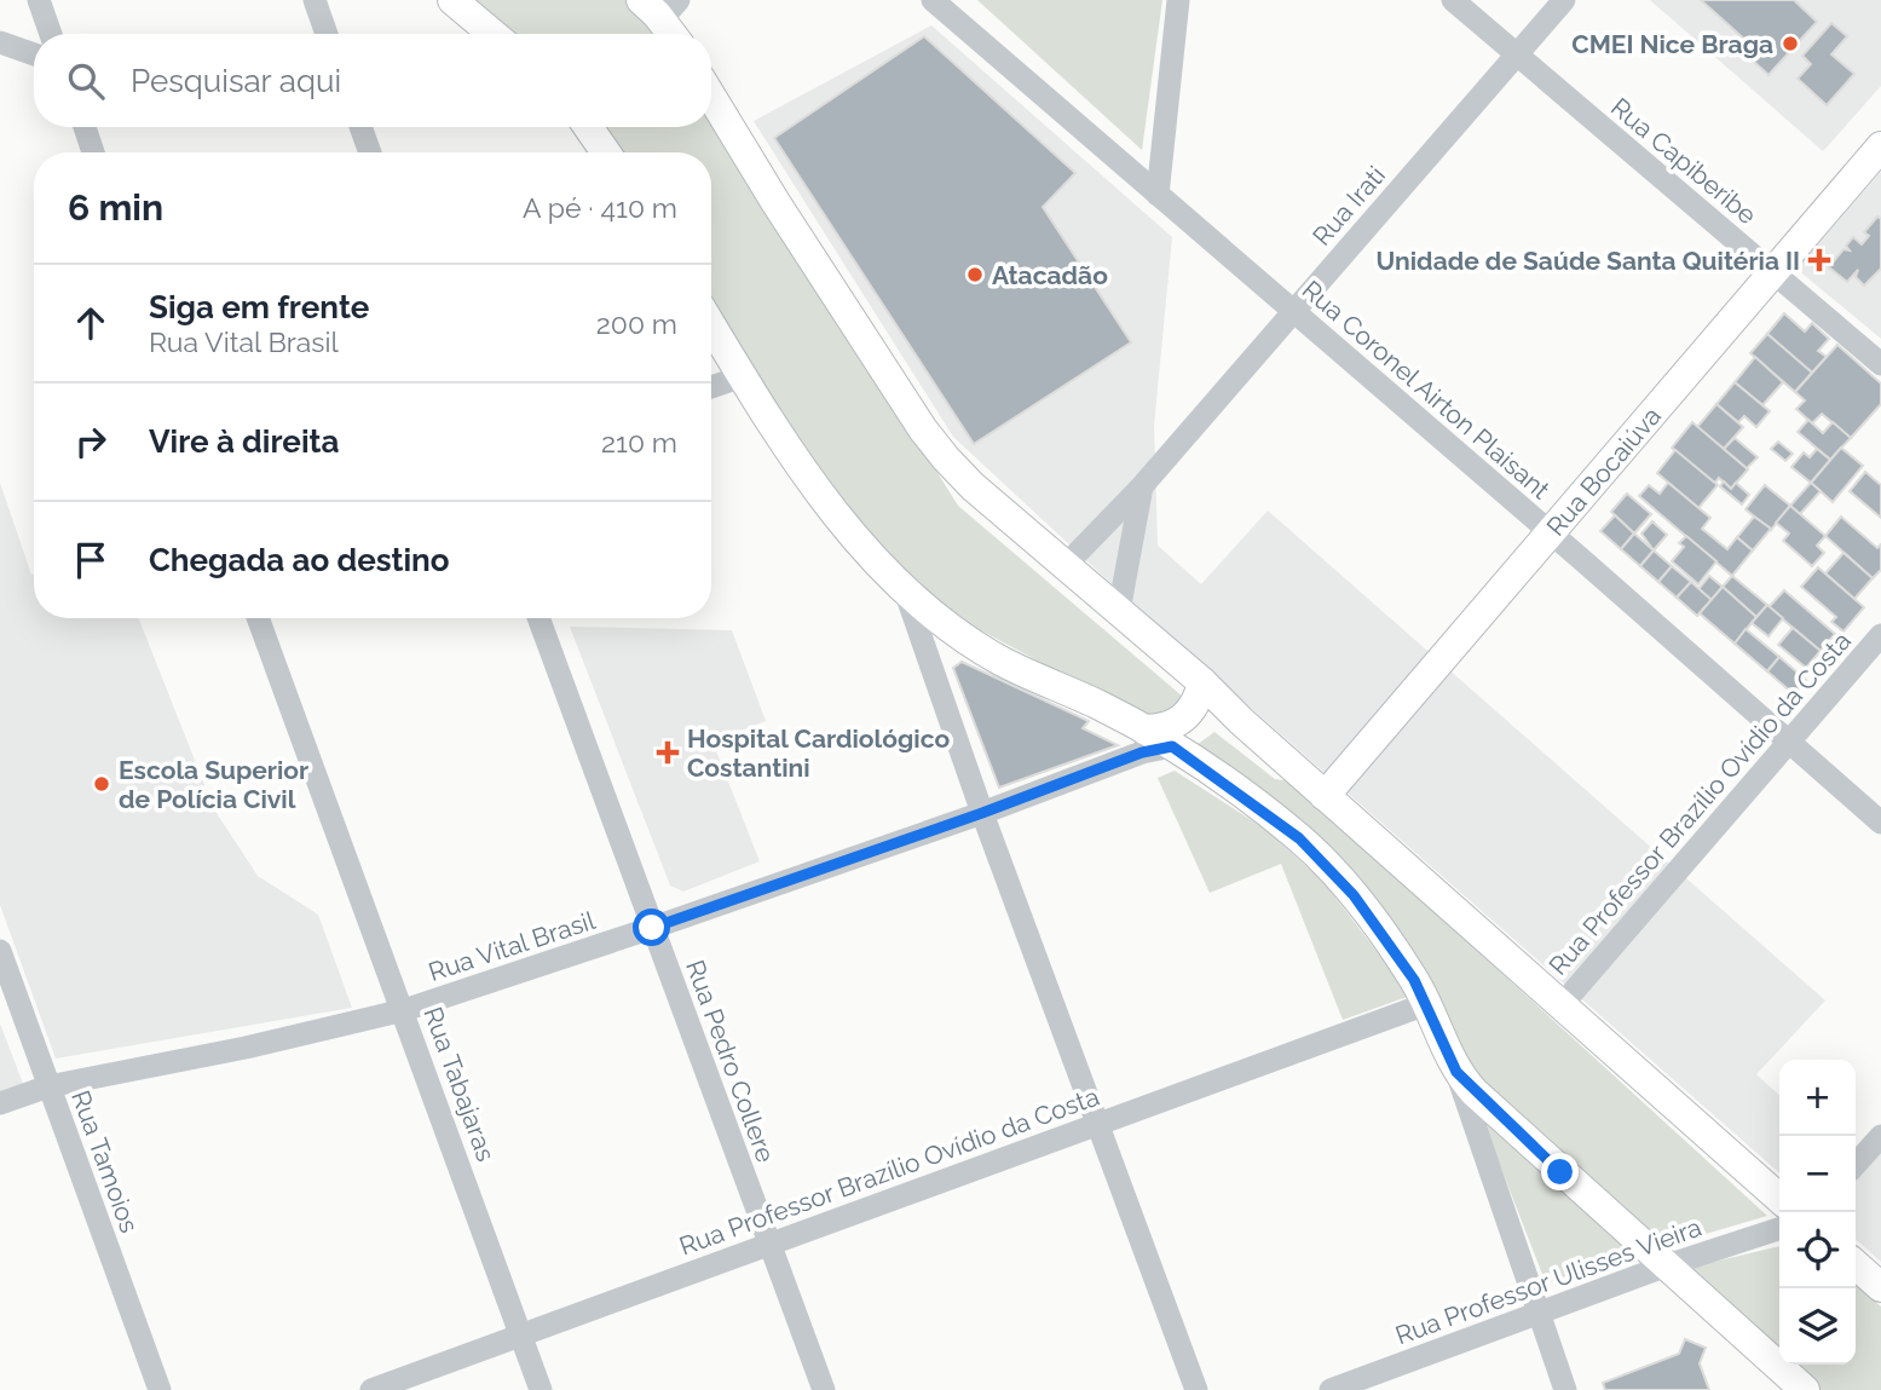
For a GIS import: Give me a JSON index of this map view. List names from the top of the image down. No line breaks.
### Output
{"streets":{"main road":["Rua Bocaiúva"],"street":["Rua Capiberibe","Rua Irati","Rua Coronel Airton Plaisant","Rua Professor Brazílio Ovídio da Costa","Rua Vital Brasil","Rua Pedro Collere","Rua Tabajaras","Rua Tamoios","Rua Professor Ulisses Vieira"]},"crossings":[["Rua Capiberibe","Rua Irati"],["Rua Capiberibe","Rua Bocaiúva"],["Rua Irati","Rua Coronel Airton Plaisant"],["Rua Coronel Airton Plaisant","Rua Bocaiúva"],["Rua Coronel Airton Plaisant","Rua Professor Brazílio Ovídio da Costa"],["Rua Professor Brazílio Ovídio da Costa","Rua Pedro Collere"],["Rua Professor Brazílio Ovídio da Costa","Rua Tabajaras"],["Rua Vital Brasil","Rua Pedro Collere"],["Rua Vital Brasil","Rua Tabajaras"],["Rua Vital Brasil","Rua Tamoios"]],"places":{"other":["CMEI Nice Braga","Atacadão","Escola Superior de Polícia Civil"],"health":["Unidade de Saúde Santa Quitéria II","Hospital Cardiológico Costantini"]},"page":{"search":"Pesquisar aqui","heading":["6 min","A pé · 410 m"],"list":[["Siga em frente","Rua Vital Brasil","200 m"],["Vire à direita","210 m"],"Chegada ao destino"],"map_buttons":["+","−"]}}
